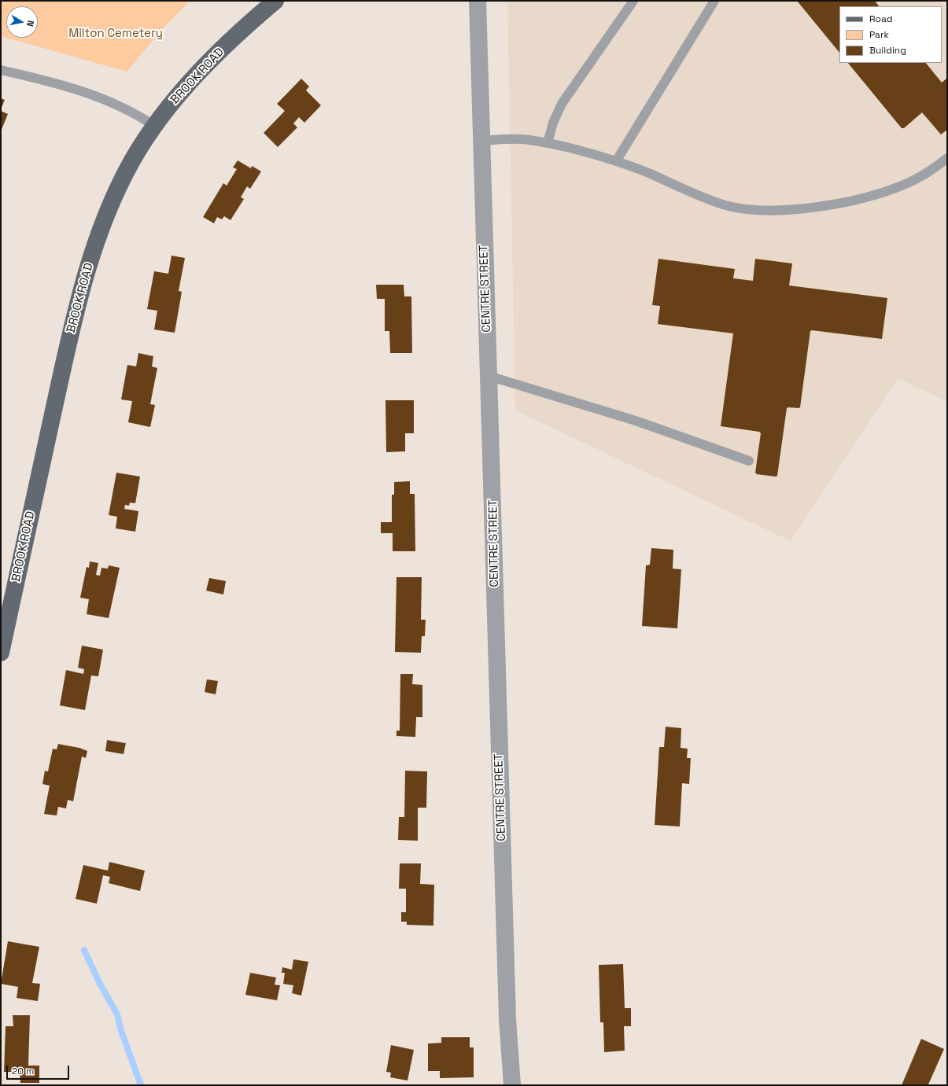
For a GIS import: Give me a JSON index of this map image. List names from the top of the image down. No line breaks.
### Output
{"streets":{"main road":["BROOK ROAD"],"street":["CENTRE STREET"]},"parks":["Milton Cemetery"],"legend":["Road","Park","Building"],"scale_bar":"20 m","north":"right"}
